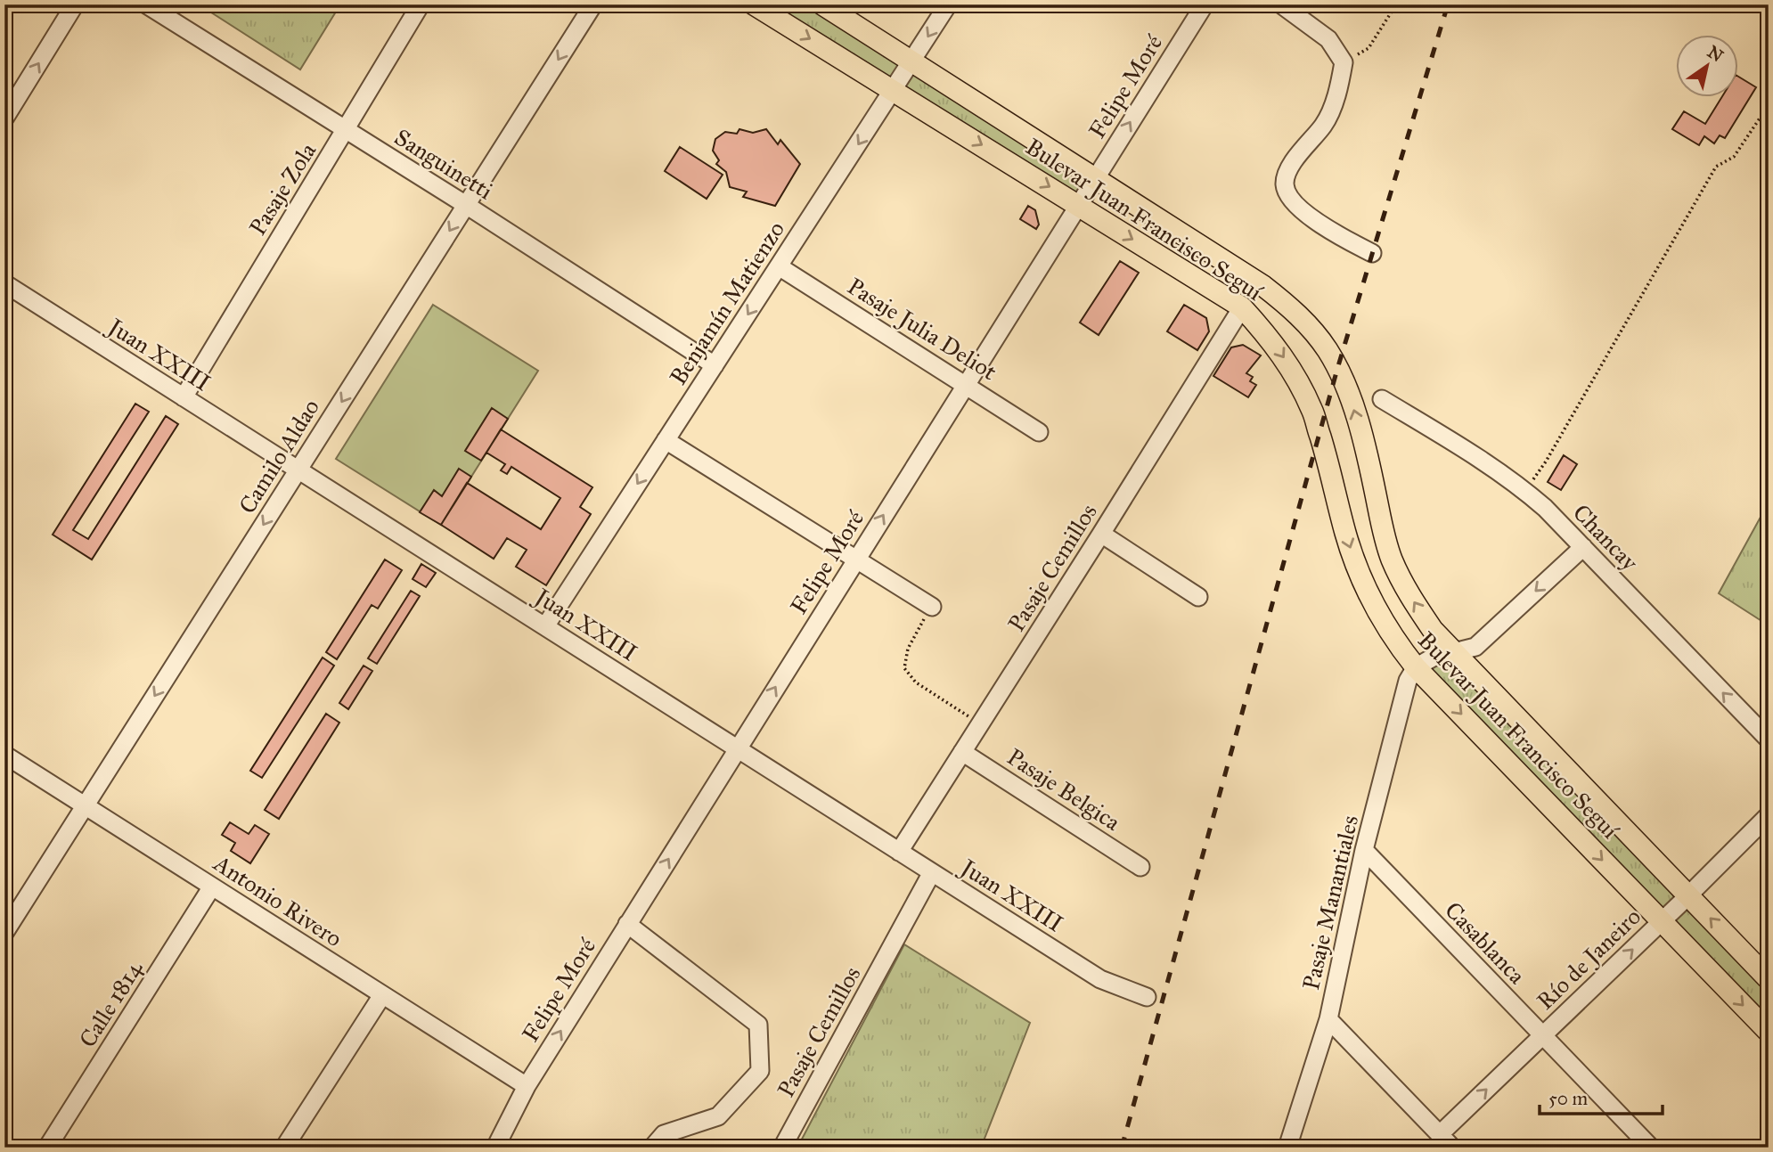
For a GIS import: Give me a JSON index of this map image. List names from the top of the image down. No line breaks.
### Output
{"streets":{"main road":["Bulevar Juan Francisco Seguí"],"street":["Felipe Moré","Sanguinetti","Pasaje Zola","Benjamín Matienzo","Pasaje Julia Deliot","Juan XXIII","Camilo Aldao","Chancay","Pasaje Cemillos","Pasaje Belgica","Antonio Rivero","Pasaje Manantiales","Casablanca","Río de Janeiro","Calle 1814"]},"crossings":[["Felipe Moré","Bulevar Juan Francisco Seguí"],["Felipe Moré","Pasaje Julia Deliot"],["Felipe Moré","Juan XXIII"],["Felipe Moré","Antonio Rivero"],["Sanguinetti","Pasaje Zola"],["Sanguinetti","Benjamín Matienzo"],["Sanguinetti","Camilo Aldao"],["Pasaje Zola","Juan XXIII"],["Bulevar Juan Francisco Seguí","Benjamín Matienzo"],["Bulevar Juan Francisco Seguí","Pasaje Cemillos"],["Bulevar Juan Francisco Seguí","Pasaje Manantiales"],["Bulevar Juan Francisco Seguí","Río de Janeiro"],["Benjamín Matienzo","Pasaje Julia Deliot"],["Benjamín Matienzo","Juan XXIII"],["Juan XXIII","Camilo Aldao"],["Juan XXIII","Pasaje Cemillos"],["Camilo Aldao","Antonio Rivero"],["Pasaje Cemillos","Pasaje Belgica"],["Antonio Rivero","Calle 1814"],["Pasaje Manantiales","Casablanca"],["Casablanca","Río de Janeiro"]],"one_way":["Felipe Moré","Benjamín Matienzo","Camilo Aldao","Chancay","Río de Janeiro"],"scale_bar":"50 m","north":"top right"}
